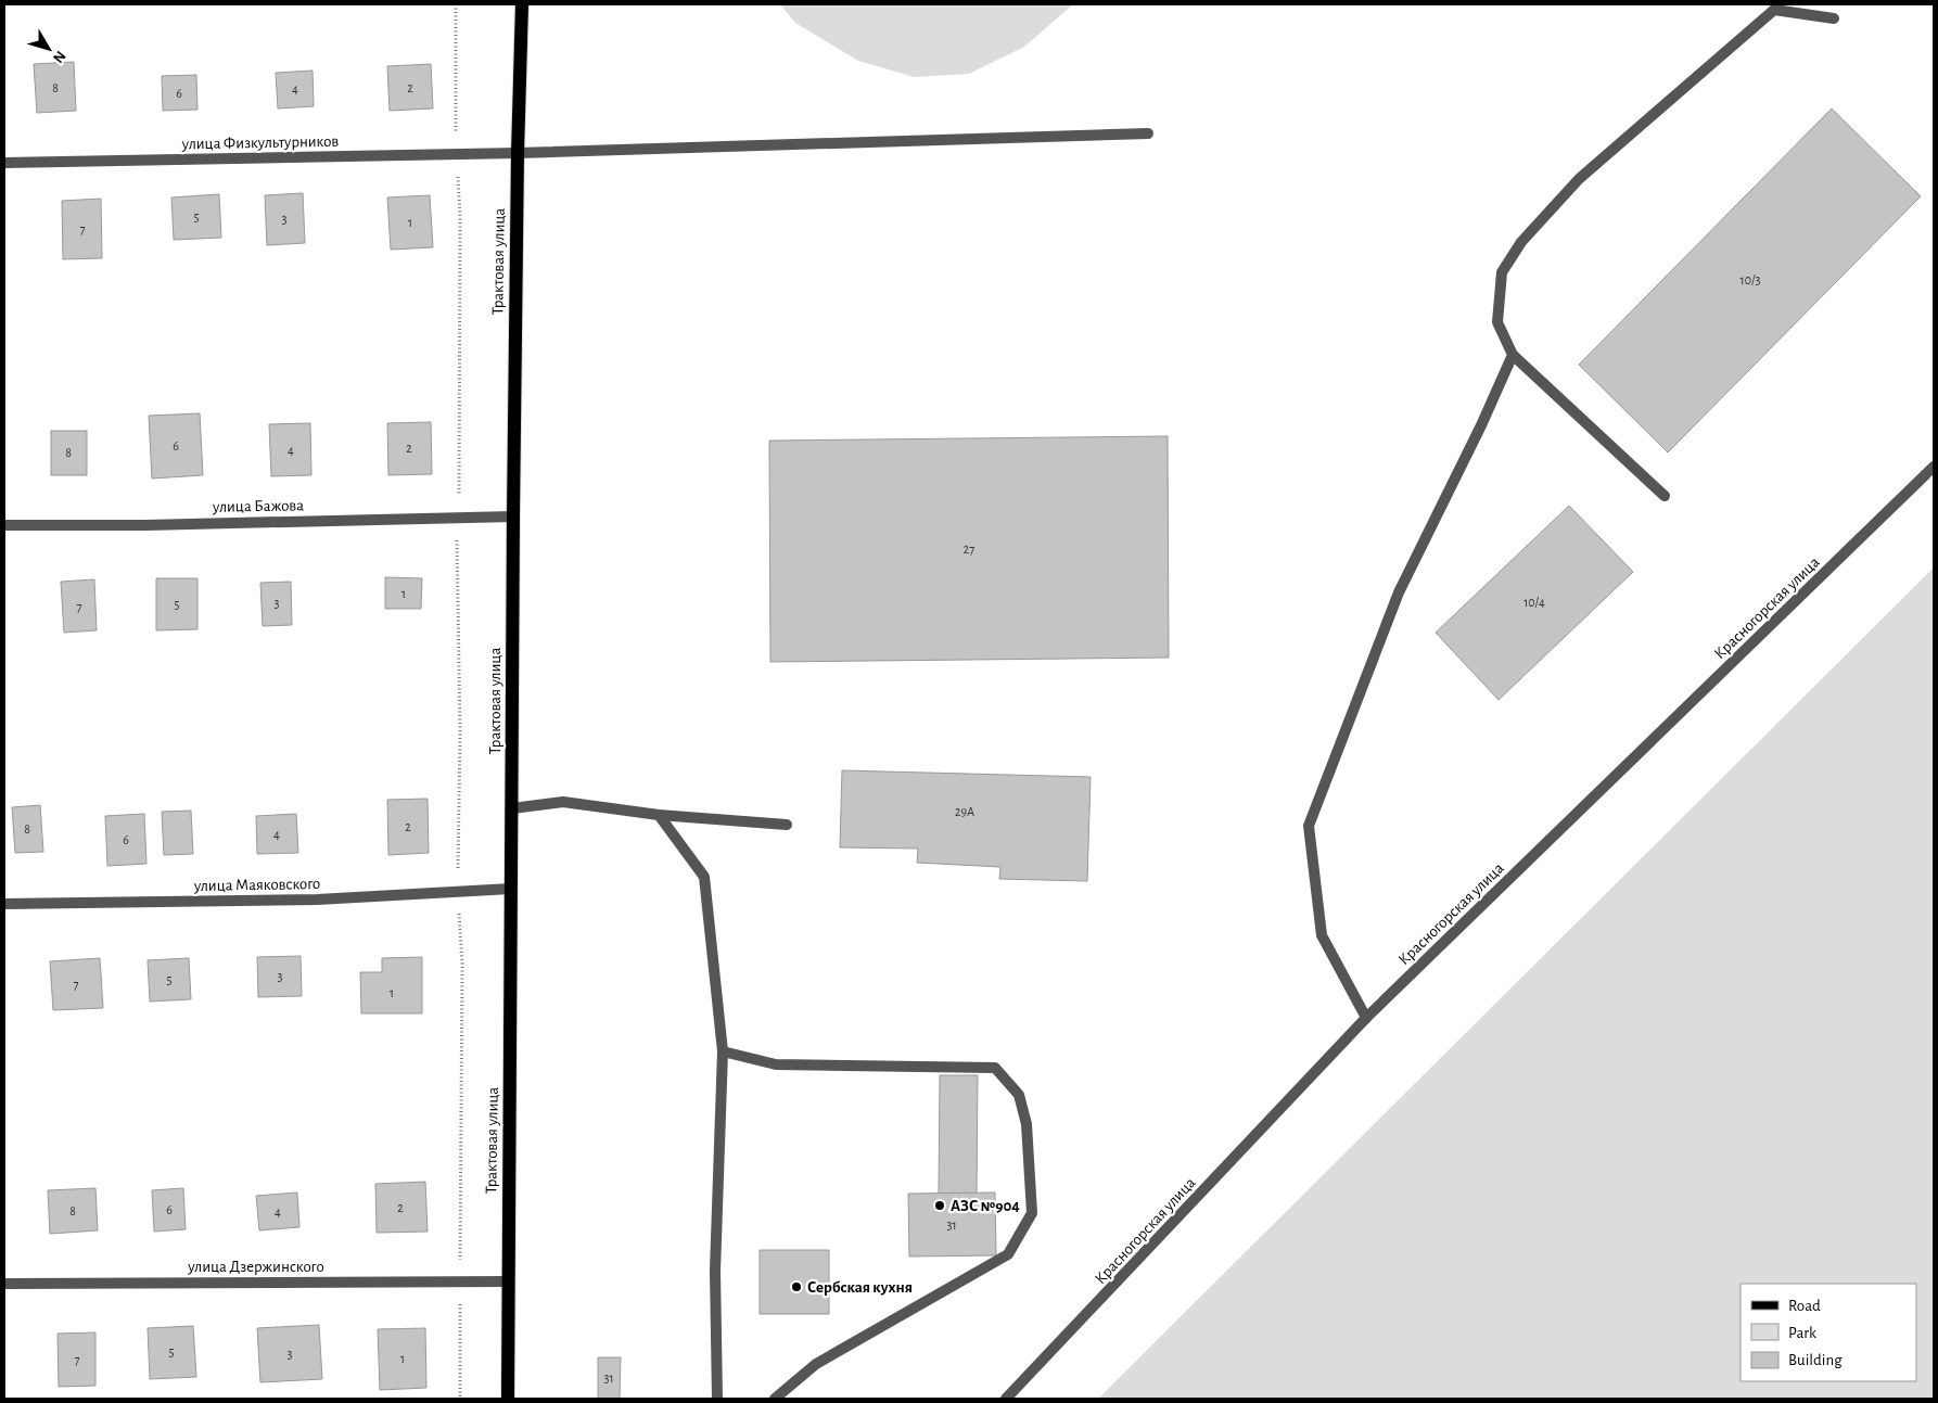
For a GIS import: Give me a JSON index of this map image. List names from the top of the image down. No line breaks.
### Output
{"streets":{"main road":["Трактовая улица"],"street":["улица Физкультурников","улица Бажова","Красногорская улица","улица Маяковского","улица Дзержинского"]},"crossings":[["улица Физкультурников","Трактовая улица"],["Трактовая улица","улица Бажова"],["Трактовая улица","улица Маяковского"],["Трактовая улица","улица Дзержинского"]],"places":["АЗС №904","Сербская кухня"],"house_numbers":["8","2","4","6","5","3","1","7","10/3","6","2","4","8","27","1","10/4","3","5","7","29А","2","8","4","6","3","5","7","1","2","6","8","4","31","5","3","1","7","31"],"legend":["Road","Park","Building"],"north":"bottom right"}
